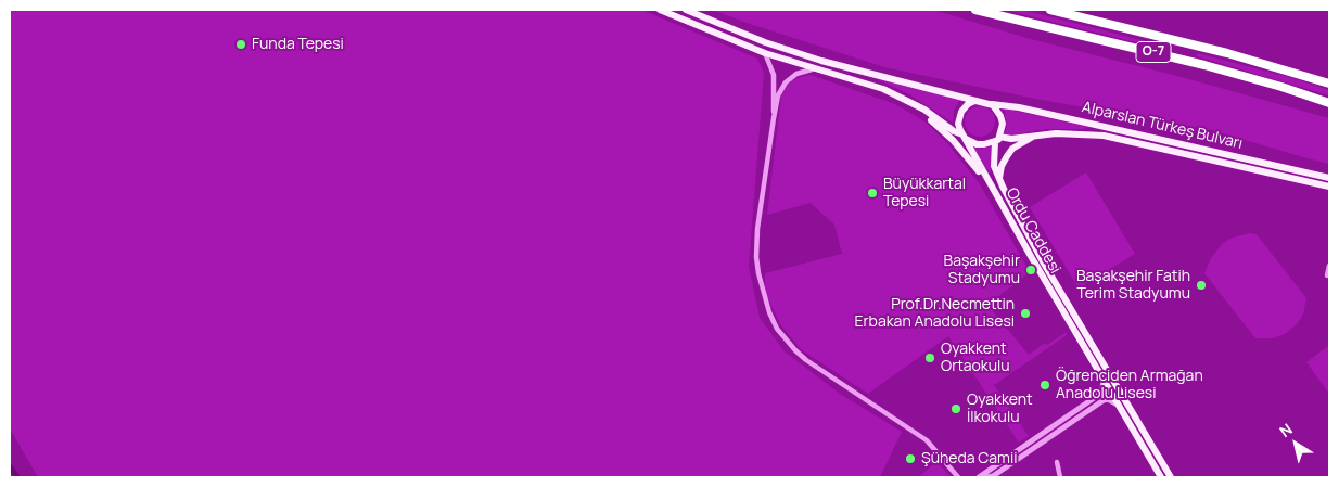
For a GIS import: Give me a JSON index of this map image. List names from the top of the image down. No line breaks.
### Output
{"streets":{"highway":["O-7"],"main road":["Alparslan Türkeş Bulvarı","Ordu Caddesi"]},"crossings":[["Alparslan Türkeş Bulvarı","Ordu Caddesi"]],"places":["Funda Tepesi","Büyükkartal Tepesi","Başakşehir Stadyumu","Başakşehir Fatih Terim Stadyumu","Prof.Dr.Necmettin Erbakan Anadolu Lisesi","Oyakkent Ortaokulu","Öğrenciden Armağan Anadolu Lisesi","Oyakkent İlkokulu","Şüheda Camii"],"north":"top left"}
